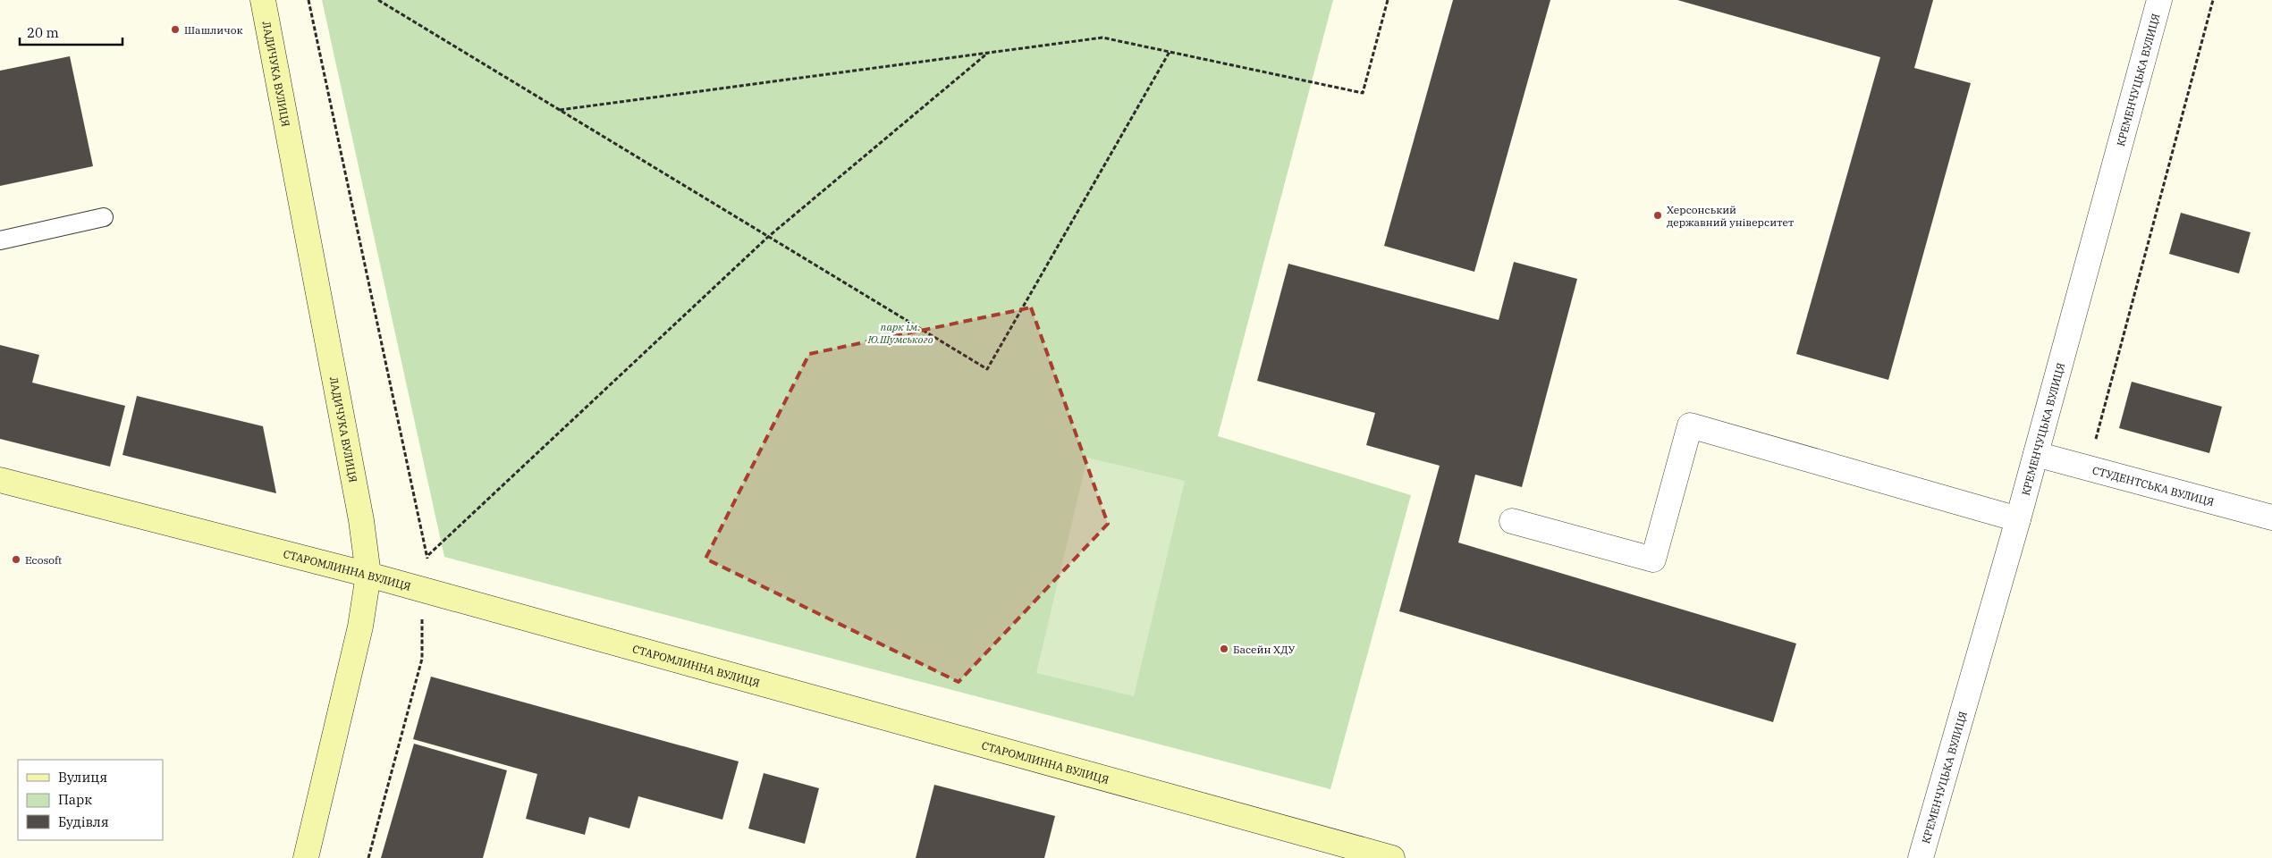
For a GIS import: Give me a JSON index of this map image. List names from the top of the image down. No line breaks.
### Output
{"streets":{"street":["ЛАДИЧУКА ВУЛИЦЯ","КРЕМЕНЧУЦЬКА ВУЛИЦЯ","СТУДЕНТСЬКА ВУЛИЦЯ","СТАРОМЛИННА ВУЛИЦЯ"]},"crossings":[["ЛАДИЧУКА ВУЛИЦЯ","СТАРОМЛИННА ВУЛИЦЯ"],["КРЕМЕНЧУЦЬКА ВУЛИЦЯ","СТУДЕНТСЬКА ВУЛИЦЯ"]],"parks":["парк ім. Ю.Шумського"],"places":["Шашличок","Херсонський державний університет","Ecosoft","Басейн ХДУ"],"legend":["Вулиця","Парк","Будівля"],"scale_bar":"20 m"}
